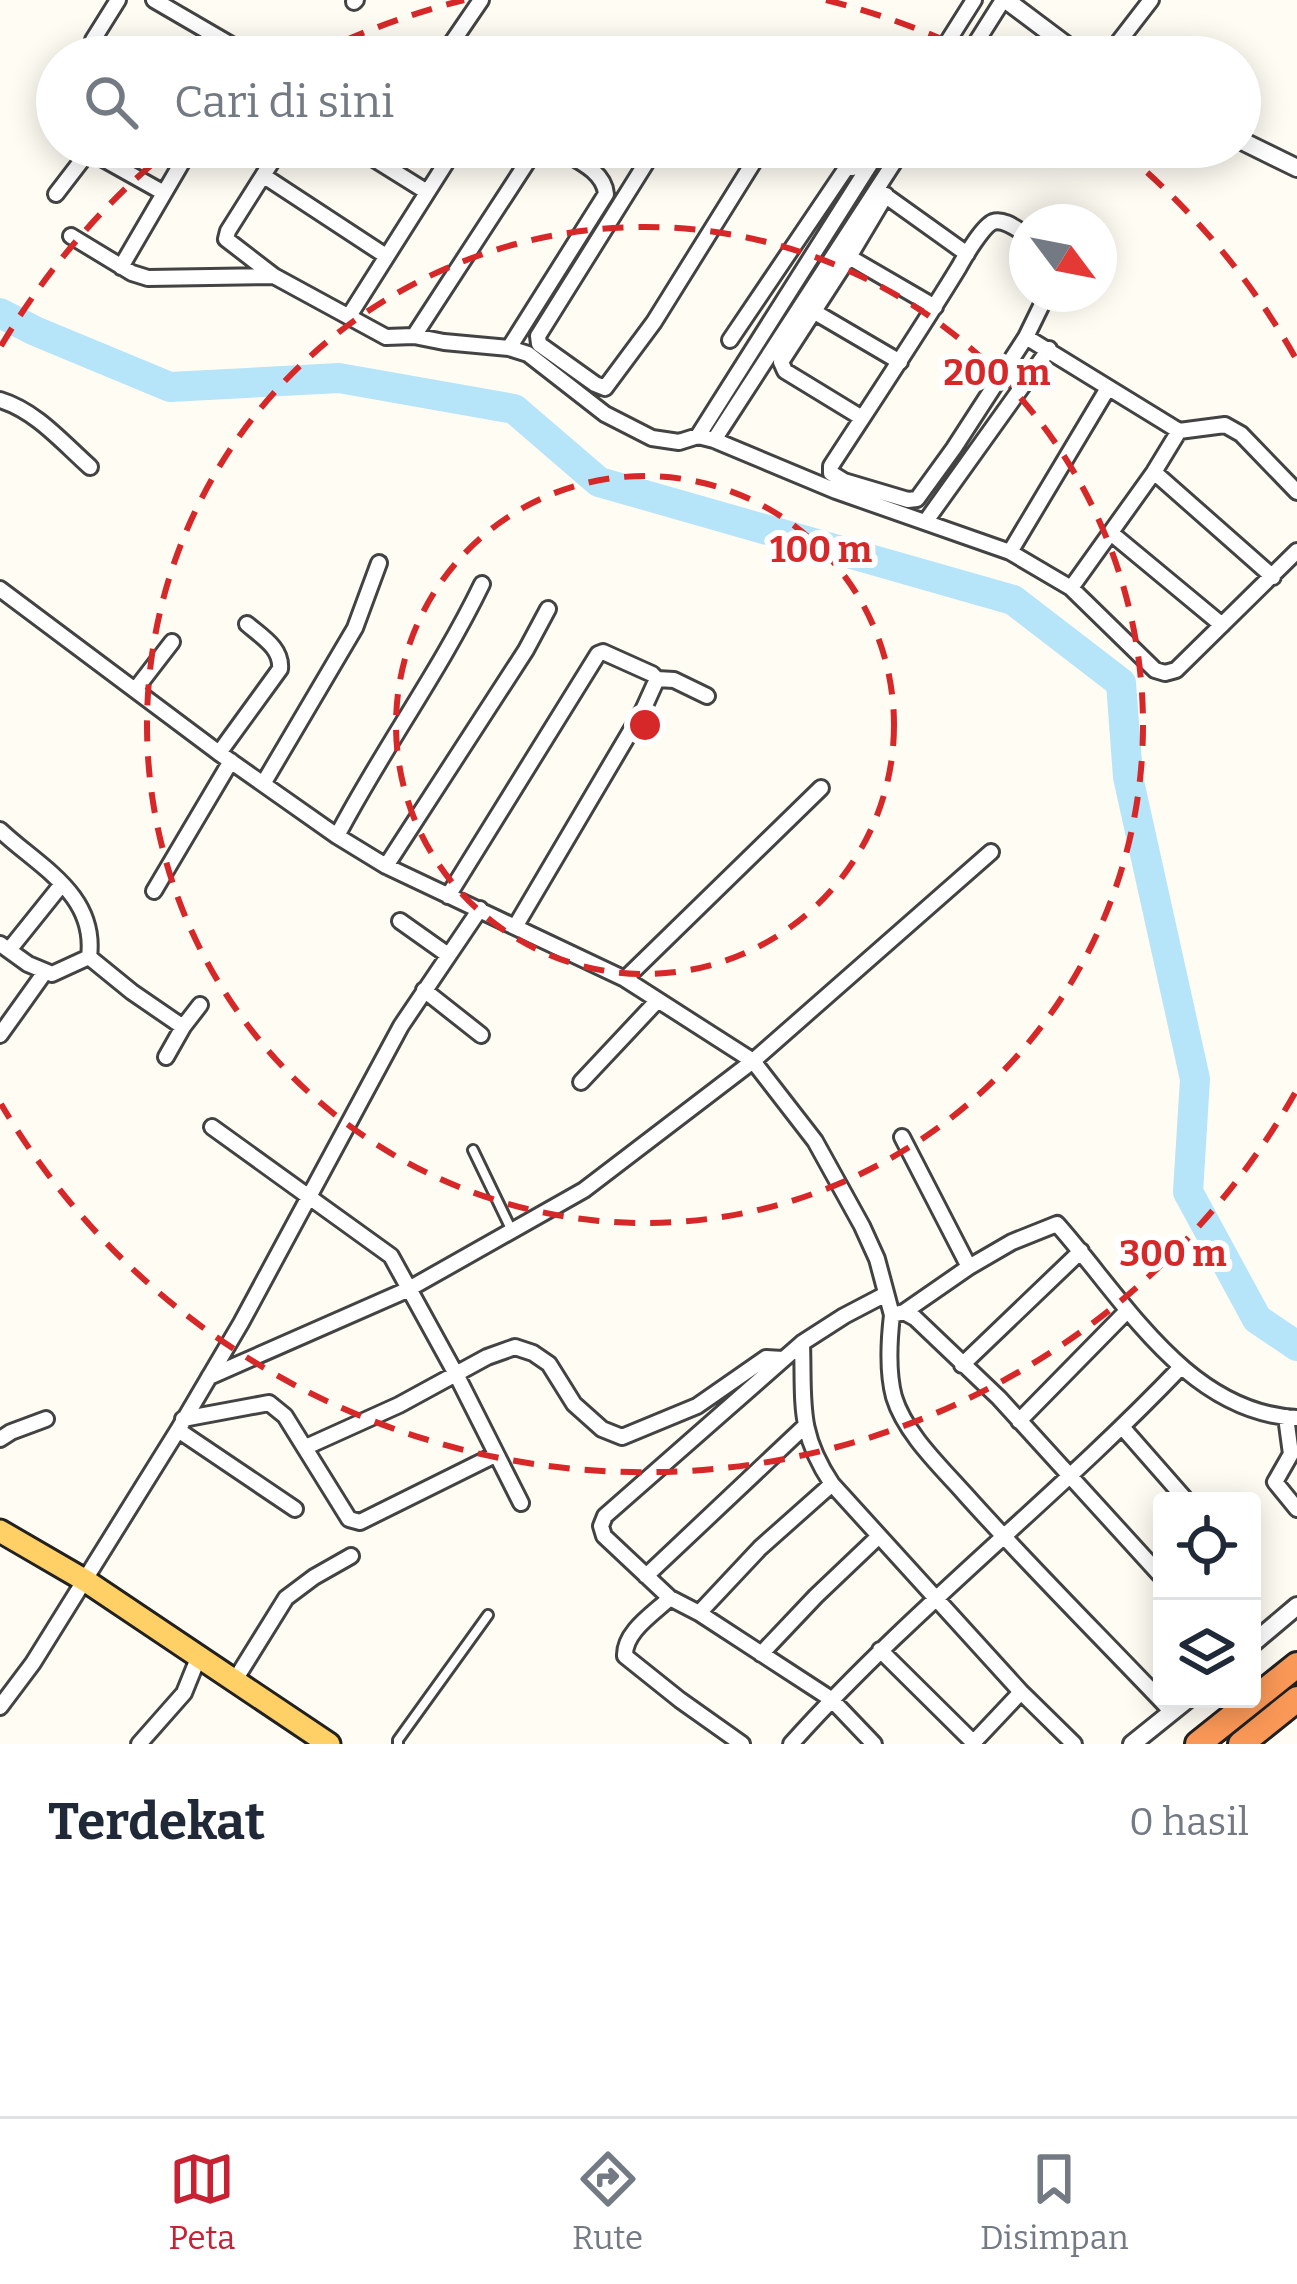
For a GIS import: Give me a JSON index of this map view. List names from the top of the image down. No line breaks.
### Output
{"north":"bottom right","page":{"search":"Cari di sini","heading":["Terdekat","0 hasil"],"nav":["Peta","Rute","Disimpan"]},"rings":["200 m","100 m","300 m"]}
